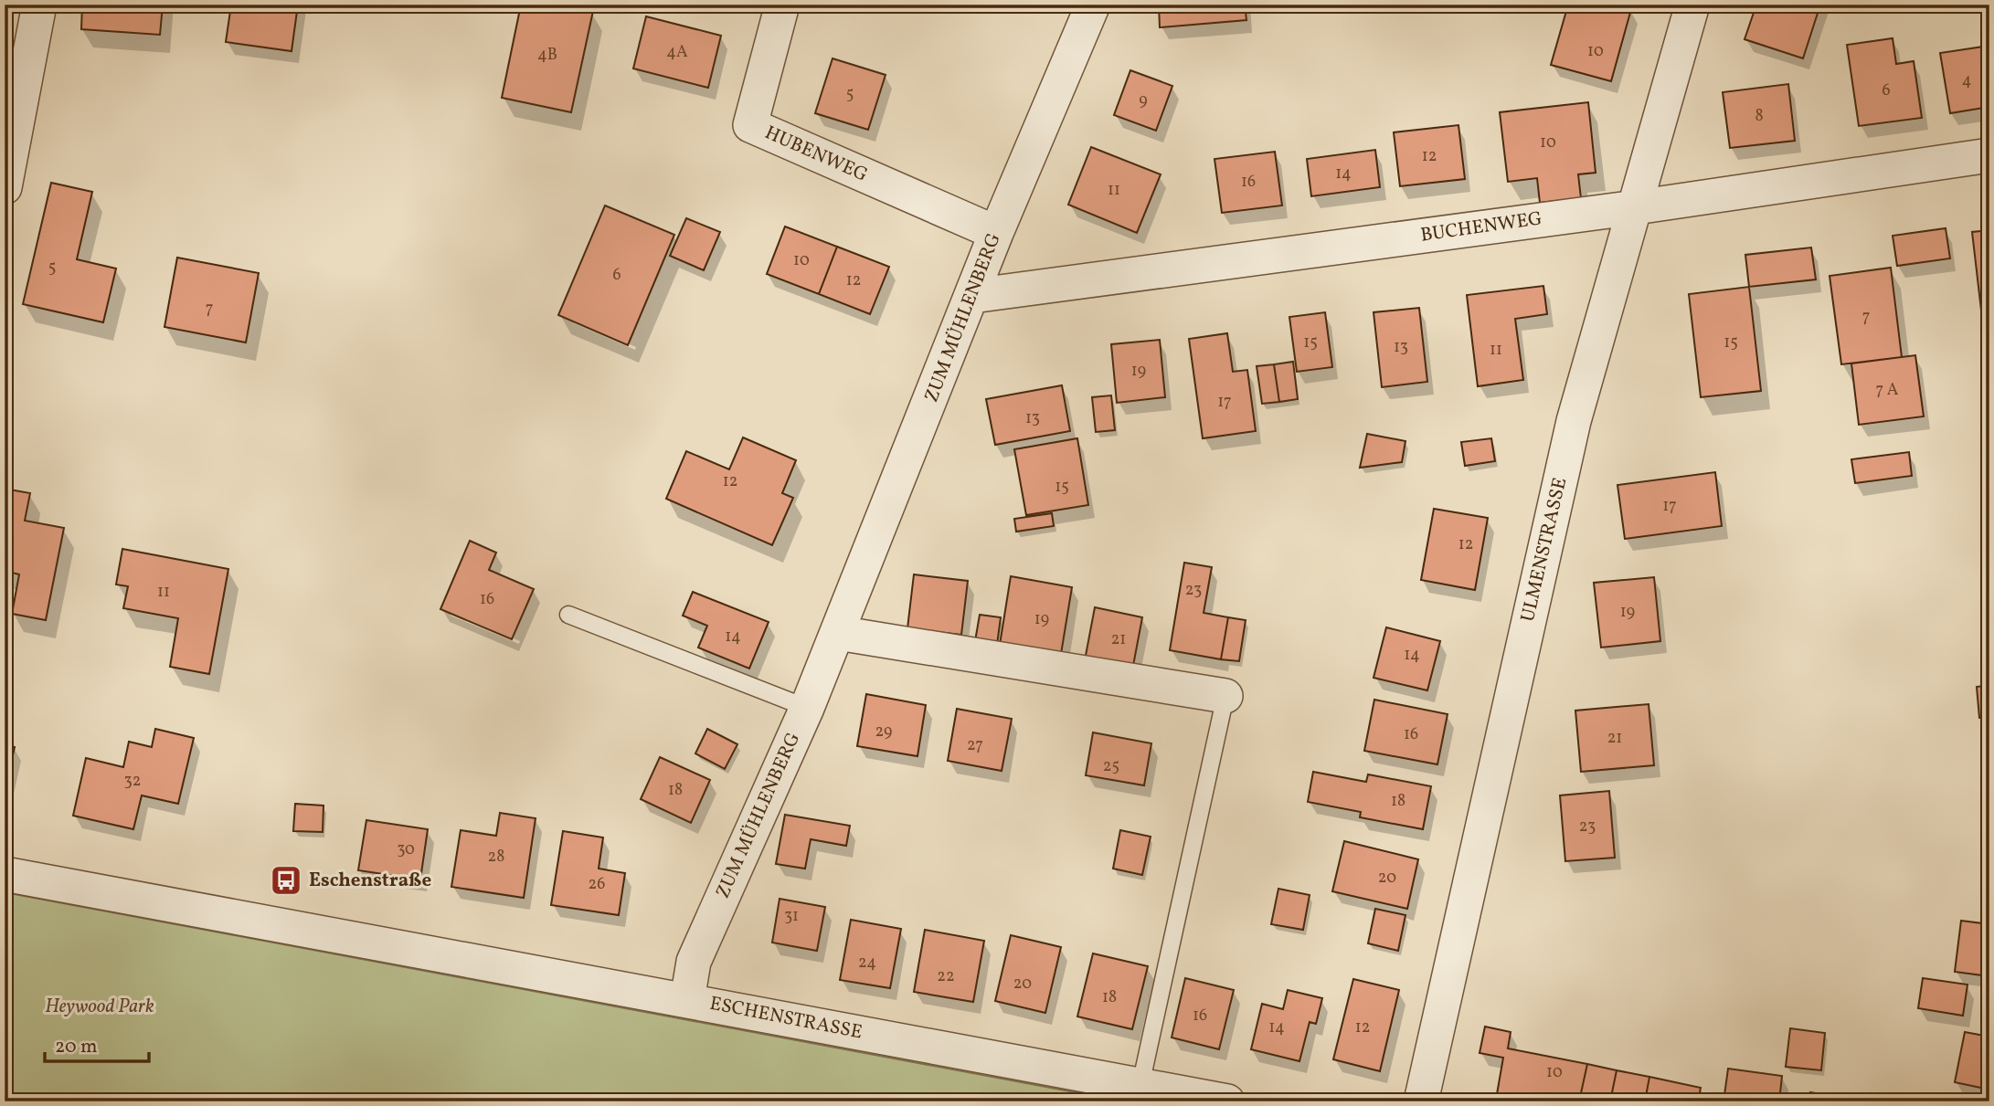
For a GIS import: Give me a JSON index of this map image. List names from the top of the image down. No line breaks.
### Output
{"streets":{"street":["HUBENWEG","BUCHENWEG","ZUM MÜHLENBERG","ULMENSTRASSE","ESCHENSTRASSE"]},"crossings":[["HUBENWEG","ZUM MÜHLENBERG"],["BUCHENWEG","ZUM MÜHLENBERG"],["BUCHENWEG","ULMENSTRASSE"],["ZUM MÜHLENBERG","ESCHENSTRASSE"]],"parks":["Heywood Park"],"places":{"bus stop":["Eschenstraße"]},"house_numbers":["10","4A","4B","4","6","5","9","8","10","12","14","16","11","10","5","6","12","7","7","15","15","13","11","19","7 A","17","13","12","15","17","12","23","11","16","19","19","14","21","14","29","16","21","27","25","32","18","18","23","30","28","20","26","31","24","22","20","18","16","14","12","10"],"scale_bar":"20 m"}
